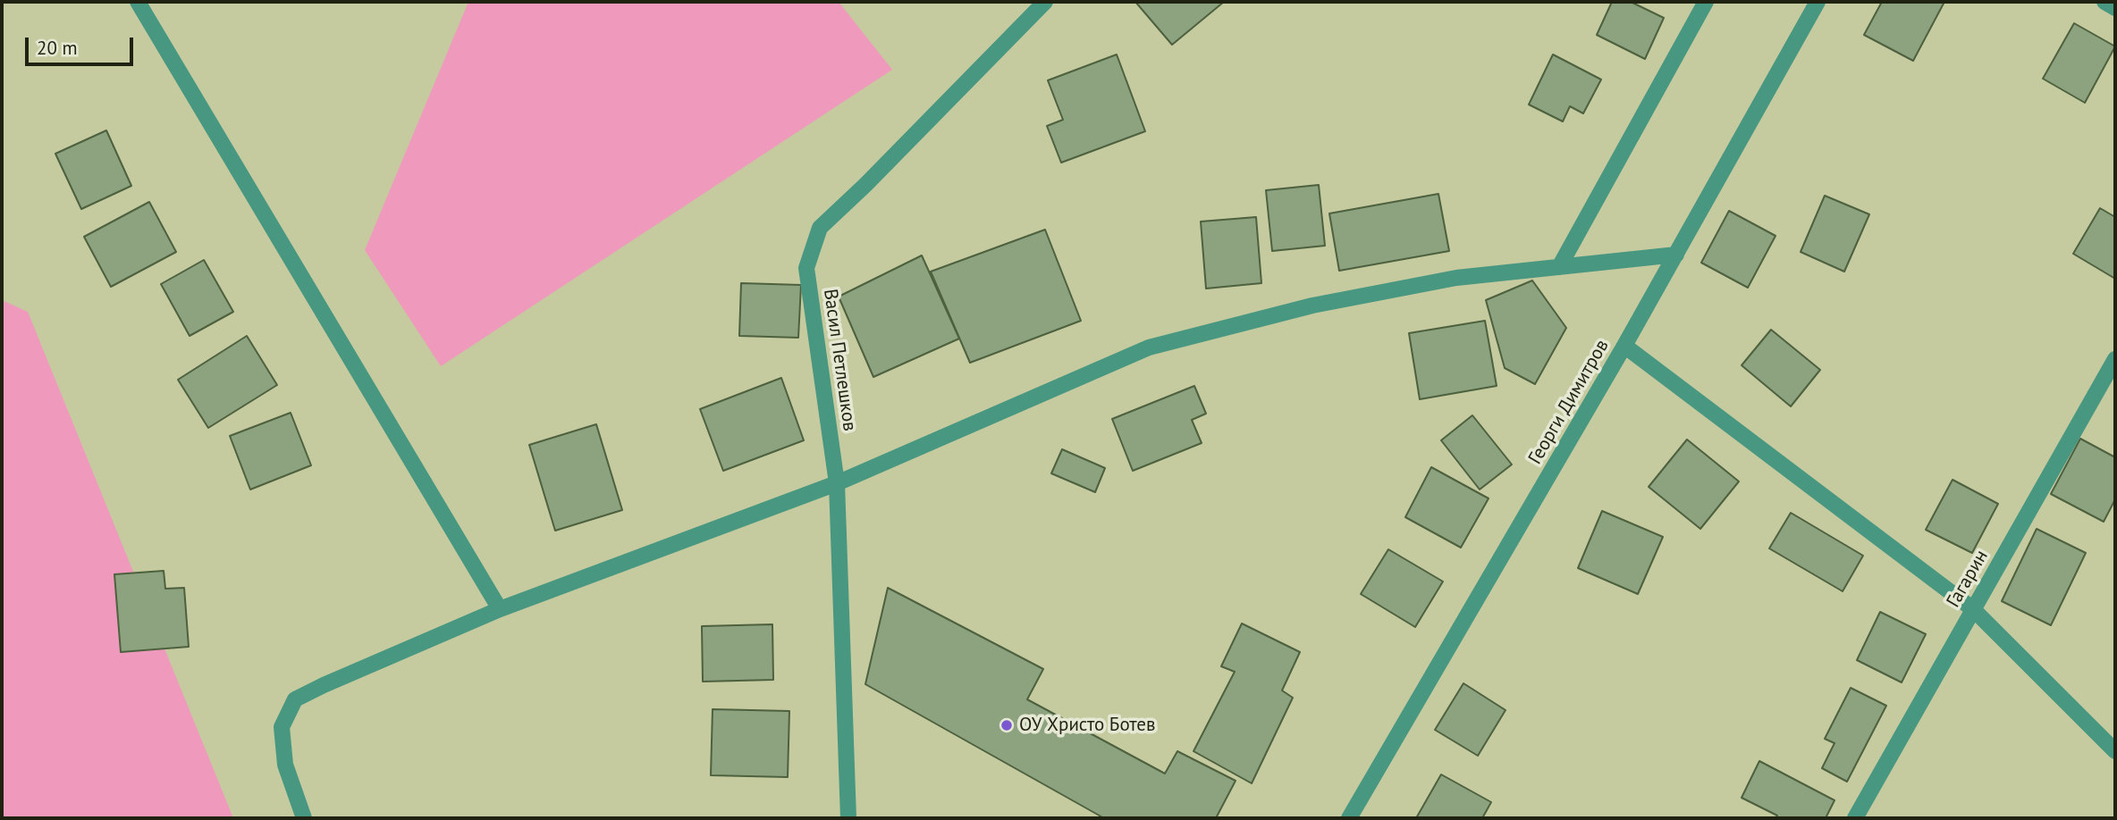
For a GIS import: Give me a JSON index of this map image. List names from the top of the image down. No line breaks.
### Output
{"streets":{"street":["Васил Петлешков","Георги Димитров","Гагарин"]},"places":["ОУ Христо Ботев"],"scale_bar":"20 m"}
